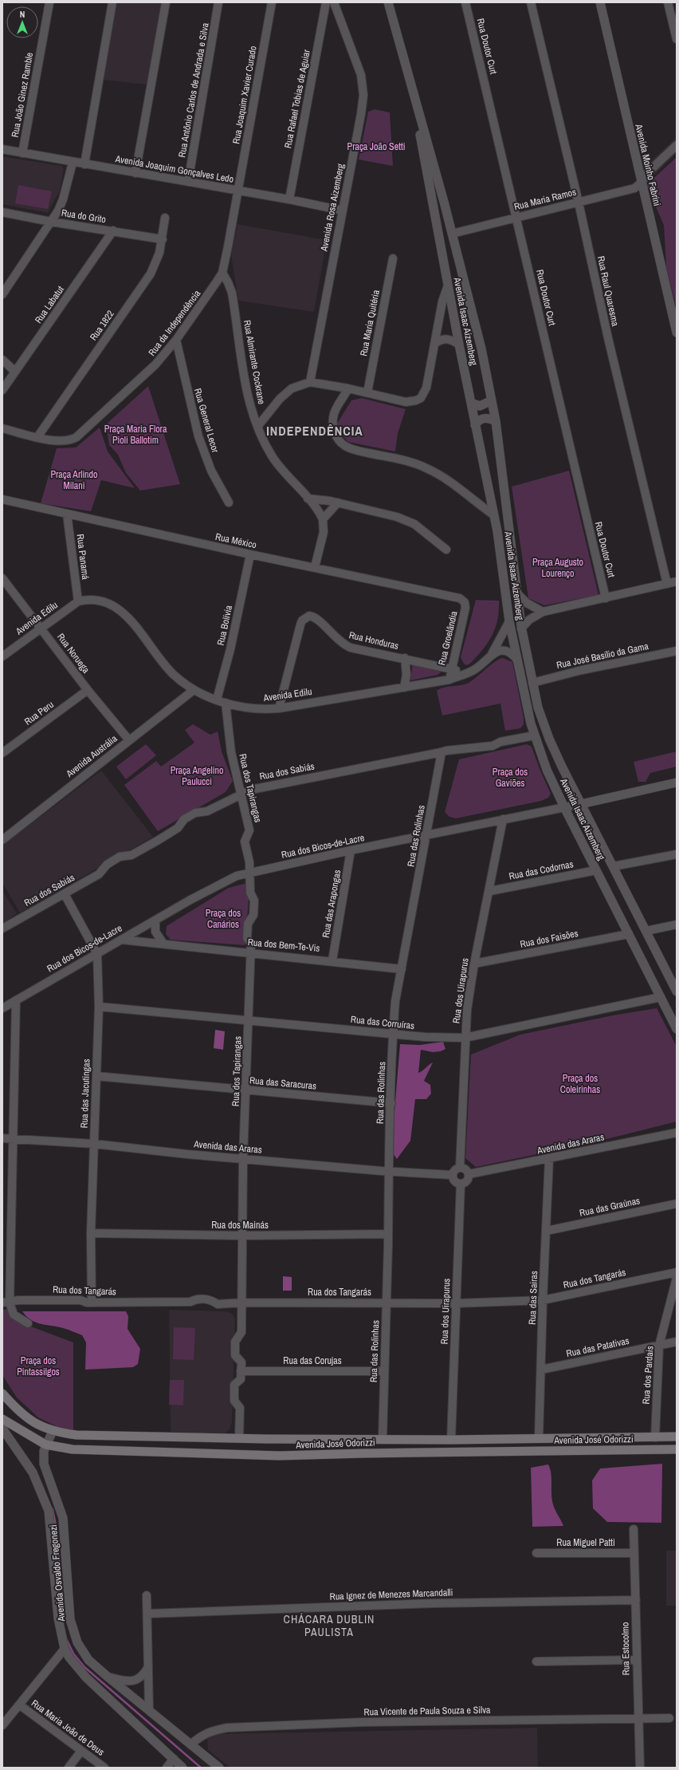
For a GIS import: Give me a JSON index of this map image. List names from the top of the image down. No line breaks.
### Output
{"streets":{"main road":["Avenida José Odorizzi"],"street":["Rua Doutor Curt","Rua Antônio Carlos de Andrada e Silva","Rua João Ginez Ramble","Rua Joaquim Xavier Curado","Rua Rafael Tobias de Aguiar","Avenida Moinho Fabrini","Avenida Joaquim Gonçalves Ledo","Rua Maria Ramos","Avenida Rosa Aizemberg","Rua do Grito","Rua Raul Quaresma","Rua Labatut","Avenida Isaac Aizemberg","Rua da Independência","Rua Maria Quitéria","Rua 1822","Rua Almirante Cockrane","Rua General Lecor","Rua México","Rua Panamá","Avenida Edilu","Rua Bolívia","Rua Groelândia","Rua Honduras","Rua Noruega","Rua José Basílio da Gama","Rua Peru","Avenida Austrália","Rua dos Sabiás","Rua dos Tapirangas","Rua das Rolinhas","Rua dos Bicos-de-Lacre","Rua das Codornas","Rua das Arapongas","Rua dos Faisões","Rua dos Bem-Te-Vis","Rua dos Uirapurus","Rua das Corruíras","Rua das Saracuras","Rua das Jacutingas","Avenida das Araras","Rua das Graúnas","Rua dos Mainás","Rua dos Tangarás","Rua das Sairas","Rua das Patativas","Rua das Corujas","Rua dos Pardais","Rua Miguel Patti","Avenida Osvaldo Fregonezi","Rua Ignez de Menezes Marcandalli","Rua Estocolmo","Rua Vicente de Paula Souza e Silva","Rua Maria João de Deus"]},"crossings":[["Rua Doutor Curt","Rua Maria Ramos"],["Rua Antônio Carlos de Andrada e Silva","Avenida Joaquim Gonçalves Ledo"],["Rua João Ginez Ramble","Avenida Joaquim Gonçalves Ledo"],["Rua Joaquim Xavier Curado","Avenida Joaquim Gonçalves Ledo"],["Rua Joaquim Xavier Curado","Rua da Independência"],["Rua Rafael Tobias de Aguiar","Avenida Joaquim Gonçalves Ledo"],["Avenida Moinho Fabrini","Rua Maria Ramos"],["Avenida Joaquim Gonçalves Ledo","Avenida Rosa Aizemberg"],["Avenida Joaquim Gonçalves Ledo","Rua da Independência"],["Rua Maria Ramos","Rua Raul Quaresma"],["Rua Maria Ramos","Avenida Isaac Aizemberg"],["Rua do Grito","Rua Labatut"],["Rua do Grito","Rua 1822"],["Avenida Isaac Aizemberg","Avenida Edilu"],["Avenida Isaac Aizemberg","Rua José Basílio da Gama"],["Avenida Isaac Aizemberg","Rua dos Sabiás"],["Avenida Isaac Aizemberg","Rua dos Bicos-de-Lacre"],["Avenida Isaac Aizemberg","Rua das Codornas"],["Avenida Isaac Aizemberg","Rua dos Faisões"],["Avenida Isaac Aizemberg","Rua das Corruíras"],["Rua da Independência","Rua 1822"],["Rua da Independência","Rua Almirante Cockrane"],["Rua da Independência","Rua General Lecor"],["Rua México","Rua Panamá"],["Rua México","Rua Bolívia"],["Rua México","Rua Groelândia"],["Rua Panamá","Avenida Edilu"],["Avenida Edilu","Rua Bolívia"],["Avenida Edilu","Rua Groelândia"],["Avenida Edilu","Rua Honduras"],["Avenida Edilu","Rua Noruega"],["Avenida Edilu","Avenida Austrália"],["Avenida Edilu","Rua dos Tapirangas"],["Rua Groelândia","Rua Honduras"],["Rua Noruega","Rua Peru"],["Rua Noruega","Avenida Austrália"],["Rua dos Sabiás","Rua dos Tapirangas"],["Rua dos Sabiás","Rua das Rolinhas"],["Rua dos Sabiás","Rua das Jacutingas"],["Rua dos Tapirangas","Rua dos Bicos-de-Lacre"],["Rua dos Tapirangas","Rua dos Bem-Te-Vis"],["Rua dos Tapirangas","Rua das Corruíras"],["Rua dos Tapirangas","Rua das Saracuras"],["Rua dos Tapirangas","Avenida das Araras"],["Rua dos Tapirangas","Rua dos Mainás"],["Rua dos Tapirangas","Rua dos Tangarás"],["Rua dos Tapirangas","Rua das Corujas"],["Rua das Rolinhas","Rua dos Bicos-de-Lacre"],["Rua das Rolinhas","Rua dos Bem-Te-Vis"],["Rua das Rolinhas","Rua das Corruíras"],["Rua das Rolinhas","Rua das Saracuras"],["Rua das Rolinhas","Avenida das Araras"],["Rua das Rolinhas","Rua dos Mainás"],["Rua das Rolinhas","Rua dos Tangarás"],["Rua das Rolinhas","Rua das Corujas"],["Rua das Rolinhas","Avenida José Odorizzi"],["Rua dos Bicos-de-Lacre","Rua das Arapongas"],["Rua dos Bicos-de-Lacre","Rua dos Bem-Te-Vis"],["Rua dos Bicos-de-Lacre","Rua dos Uirapurus"],["Rua dos Bicos-de-Lacre","Rua das Jacutingas"],["Rua das Codornas","Rua dos Uirapurus"],["Rua das Arapongas","Rua dos Bem-Te-Vis"],["Rua dos Faisões","Rua dos Uirapurus"],["Rua dos Uirapurus","Rua das Corruíras"],["Rua dos Uirapurus","Avenida das Araras"],["Rua dos Uirapurus","Rua dos Tangarás"],["Rua dos Uirapurus","Avenida José Odorizzi"],["Rua das Corruíras","Rua das Jacutingas"],["Rua das Saracuras","Rua das Jacutingas"],["Rua das Jacutingas","Avenida das Araras"],["Rua das Jacutingas","Rua dos Mainás"],["Rua das Jacutingas","Rua dos Tangarás"],["Avenida das Araras","Rua das Sairas"],["Rua das Graúnas","Rua das Sairas"],["Rua dos Tangarás","Rua das Sairas"],["Rua das Sairas","Rua das Patativas"],["Rua das Sairas","Avenida José Odorizzi"],["Rua das Patativas","Rua dos Pardais"],["Rua dos Pardais","Avenida José Odorizzi"],["Avenida José Odorizzi","Avenida Osvaldo Fregonezi"],["Rua Miguel Patti","Rua Estocolmo"],["Avenida Osvaldo Fregonezi","Rua Vicente de Paula Souza e Silva"],["Rua Ignez de Menezes Marcandalli","Rua Estocolmo"],["Rua Estocolmo","Rua Vicente de Paula Souza e Silva"]],"districts":["INDEPENDÊNCIA","CHÁCARA DUBLIN PAULISTA"],"parks":["Praça João Setti","Praça Maria Flora Pioli Ballotim","Praça Arlindo Milani","Praça Augusto Lourenço","Praça Angelino Paulucci","Praça dos Gaviões","Praça dos Canários","Praça dos Coleirinhas","Praça dos Pintassilgos"],"north":"top"}
